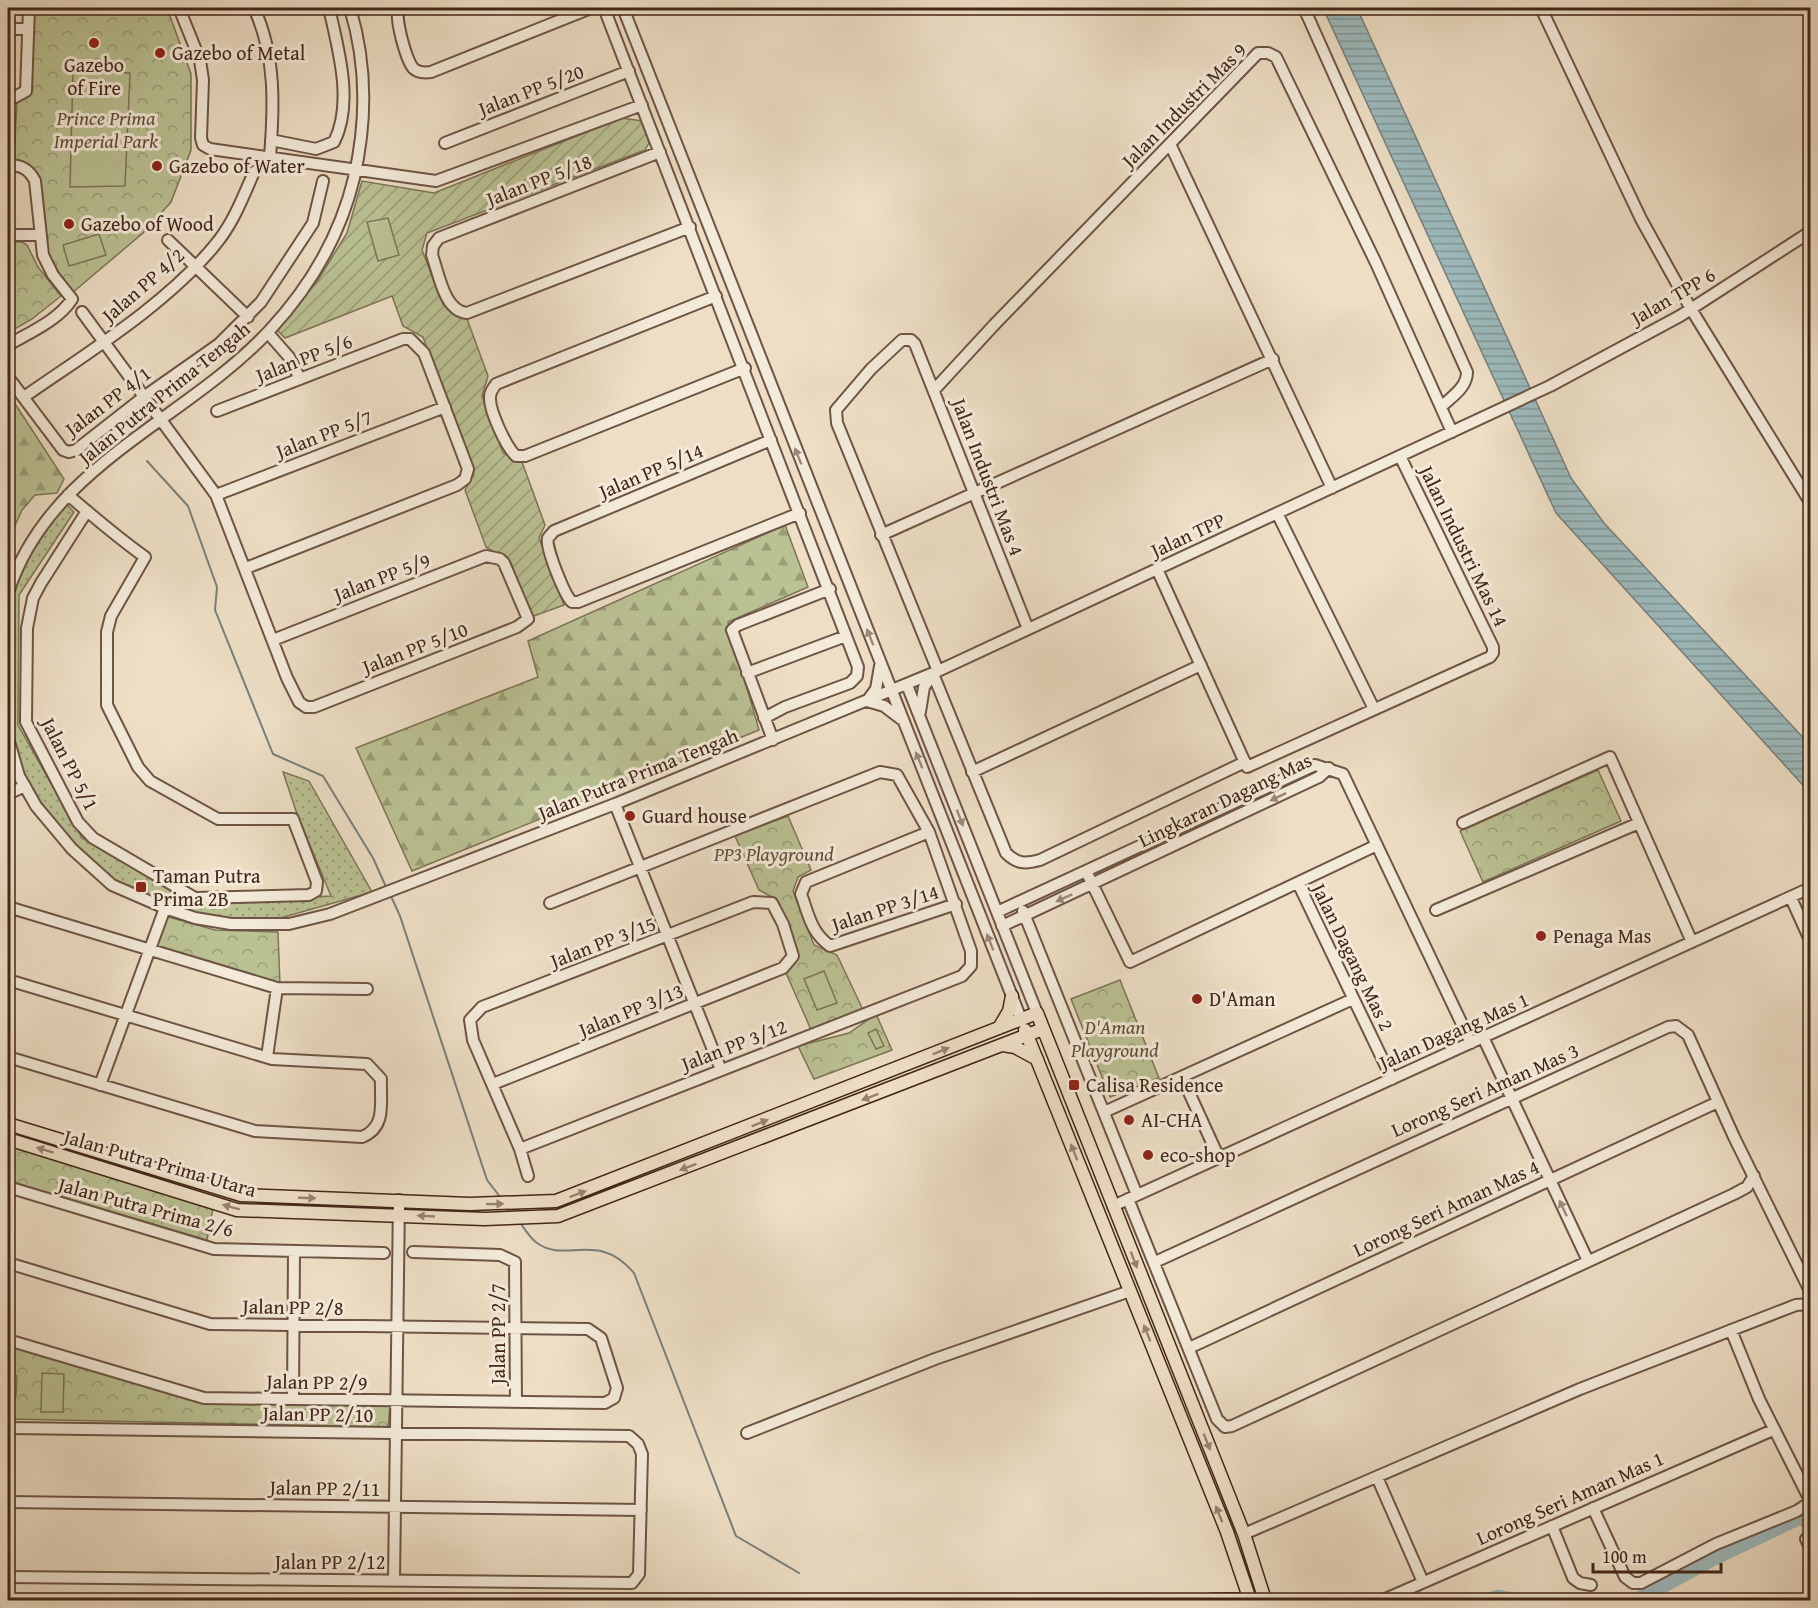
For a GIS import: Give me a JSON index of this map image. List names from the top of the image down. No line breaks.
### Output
{"streets":{"main road":["Jalan Putra Prima Utara"],"street":["Jalan PP 5/20","Jalan Industri Mas 9","Jalan PP 5/18","Jalan PP 4/2","Jalan TPP 6","Jalan PP 5/6","Jalan Putra Prima Tengah","Jalan PP 4/1","Jalan PP 5/7","Jalan PP 5/14","Jalan Industri Mas 4","Jalan TPP","Jalan Industri Mas 14","Jalan PP 5/9","Jalan PP 5/10","Jalan PP 5/1","Lingkaran Dagang Mas","Jalan PP 3/14","Jalan PP 3/15","Jalan Dagang Mas 2","Jalan PP 3/13","Jalan Dagang Mas 1","Jalan PP 3/12","Lorong Seri Aman Mas 3","Jalan Putra Prima 2/6","Lorong Seri Aman Mas 4","Jalan PP 2/8","Jalan PP 2/7","Jalan PP 2/9","Jalan PP 2/10","Jalan PP 2/11","Lorong Seri Aman Mas 1","Jalan PP 2/12"]},"crossings":[["Jalan Industri Mas 9","Jalan Industri Mas 4"],["Jalan Industri Mas 9","Jalan TPP"],["Jalan PP 4/2","Jalan PP 4/1"],["Jalan TPP 6","Jalan TPP"],["Jalan PP 5/6","Jalan PP 5/7"],["Jalan Putra Prima Tengah","Jalan TPP"],["Jalan Industri Mas 4","Jalan TPP"],["Jalan TPP","Jalan Industri Mas 14"],["Jalan PP 5/9","Jalan PP 5/10"],["Jalan PP 3/14","Jalan PP 3/12"],["Jalan PP 3/15","Jalan PP 3/13"],["Jalan Dagang Mas 2","Jalan Dagang Mas 1"],["Lorong Seri Aman Mas 3","Lorong Seri Aman Mas 4"],["Jalan PP 2/8","Jalan PP 2/7"],["Jalan PP 2/8","Jalan PP 2/9"],["Jalan PP 2/7","Jalan PP 2/9"],["Jalan PP 2/10","Jalan PP 2/11"],["Jalan PP 2/10","Jalan PP 2/12"],["Jalan PP 2/11","Jalan PP 2/12"]],"parks":["Prince Prima Imperial Park","PP3 Playground","D'Aman Playground"],"places":{"other":["Gazebo of Fire","Gazebo of Metal","Gazebo of Water","Gazebo of Wood","Guard house","Penaga Mas","D'Aman","AI-CHA","eco-shop"],"transit":["Taman Putra Prima 2B","Calisa Residence"]},"scale_bar":"100 m"}
